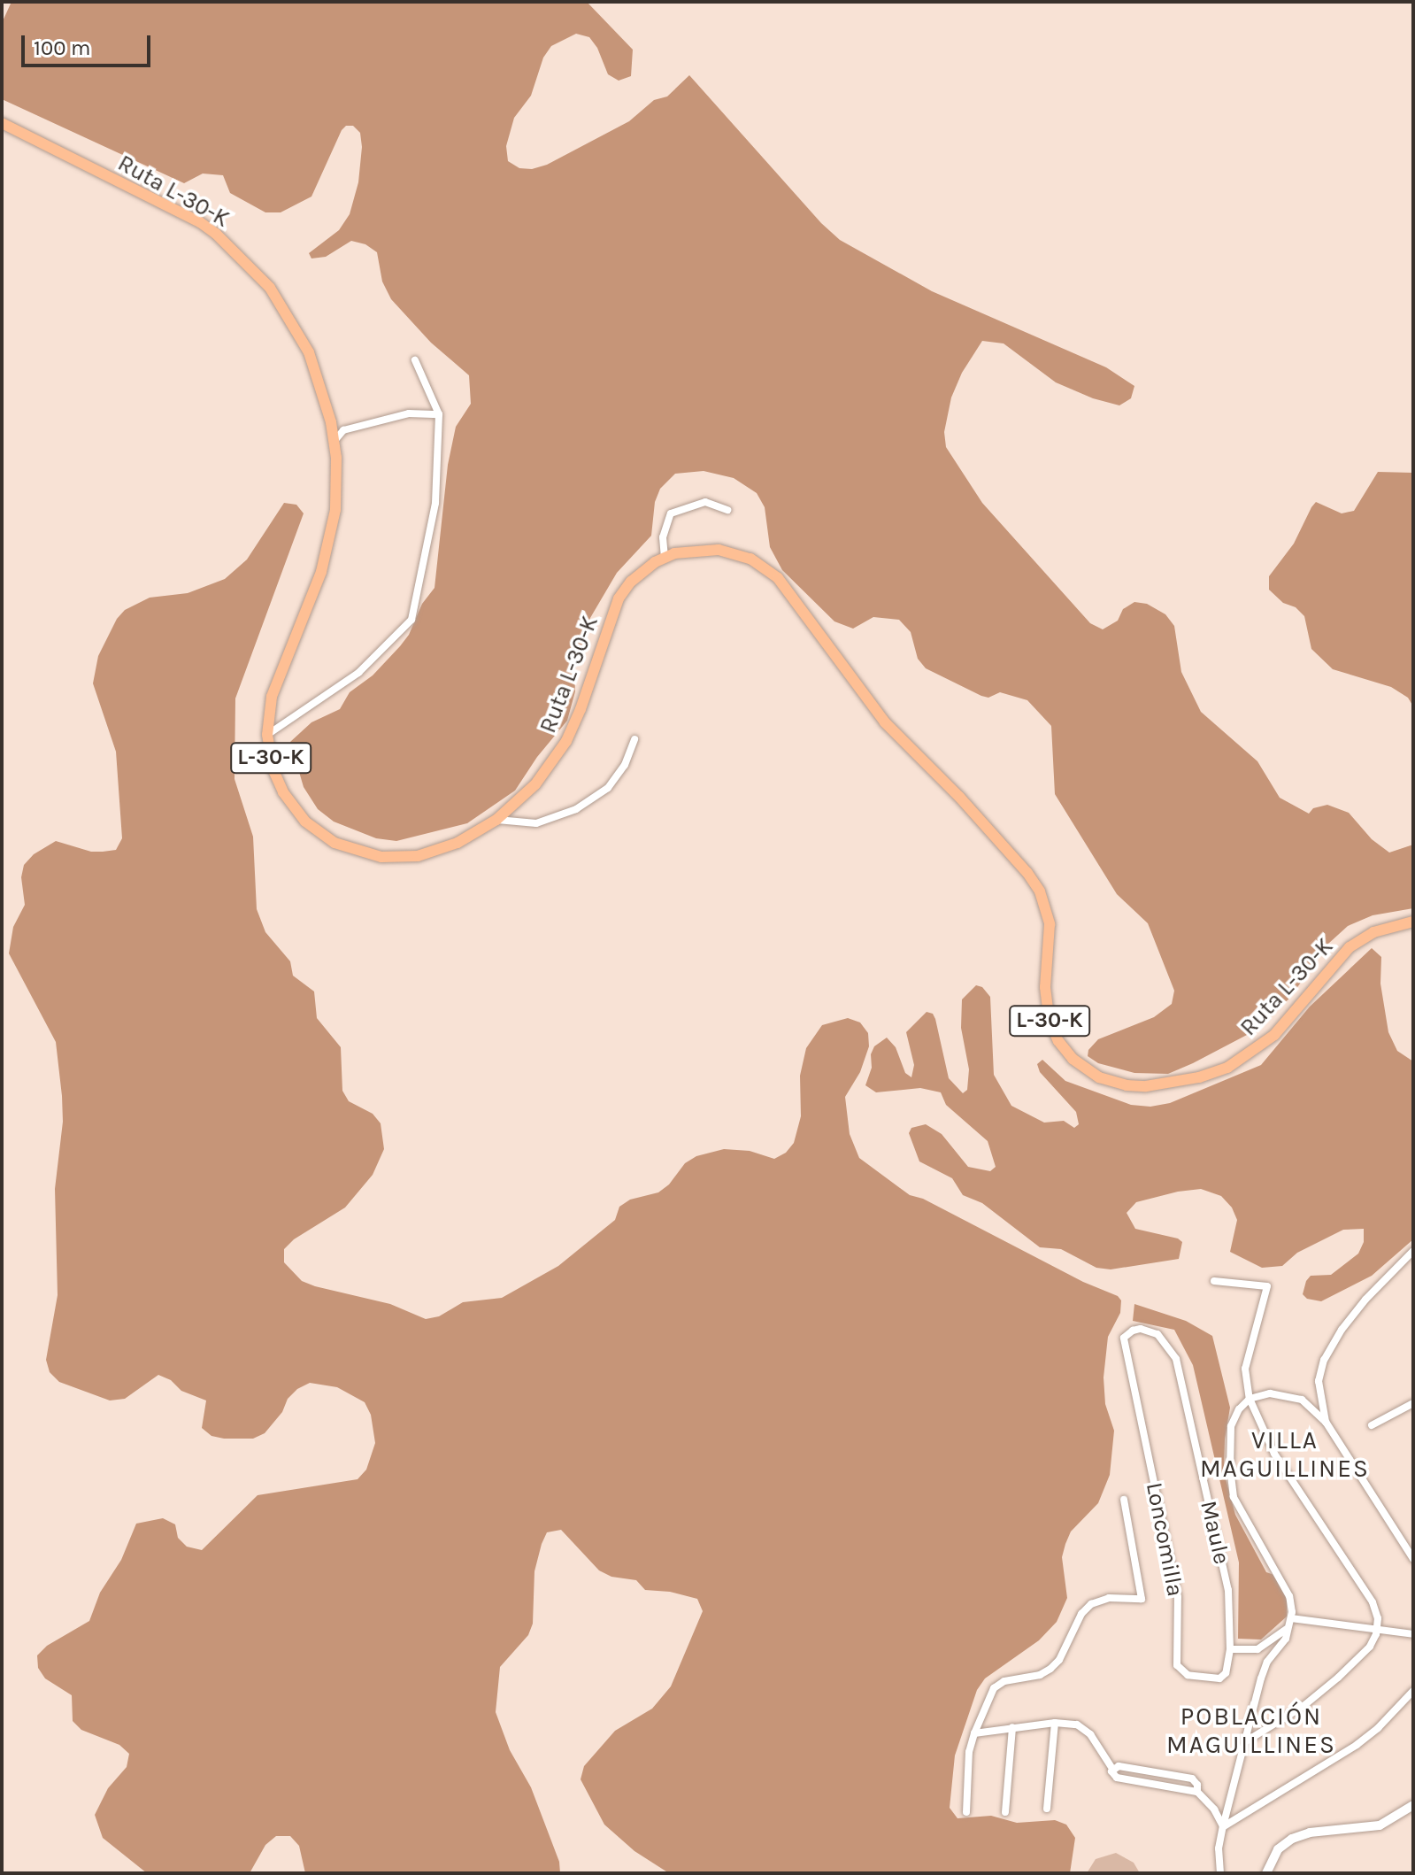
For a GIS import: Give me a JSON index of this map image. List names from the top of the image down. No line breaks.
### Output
{"streets":{"main road":["Ruta L-30-K","L-30-K"],"street":["Maule","Loncomilla"]},"crossings":[["Maule","Loncomilla"]],"districts":["VILLA MAGUILLINES","POBLACIÓN MAGUILLINES"],"scale_bar":"100 m"}
